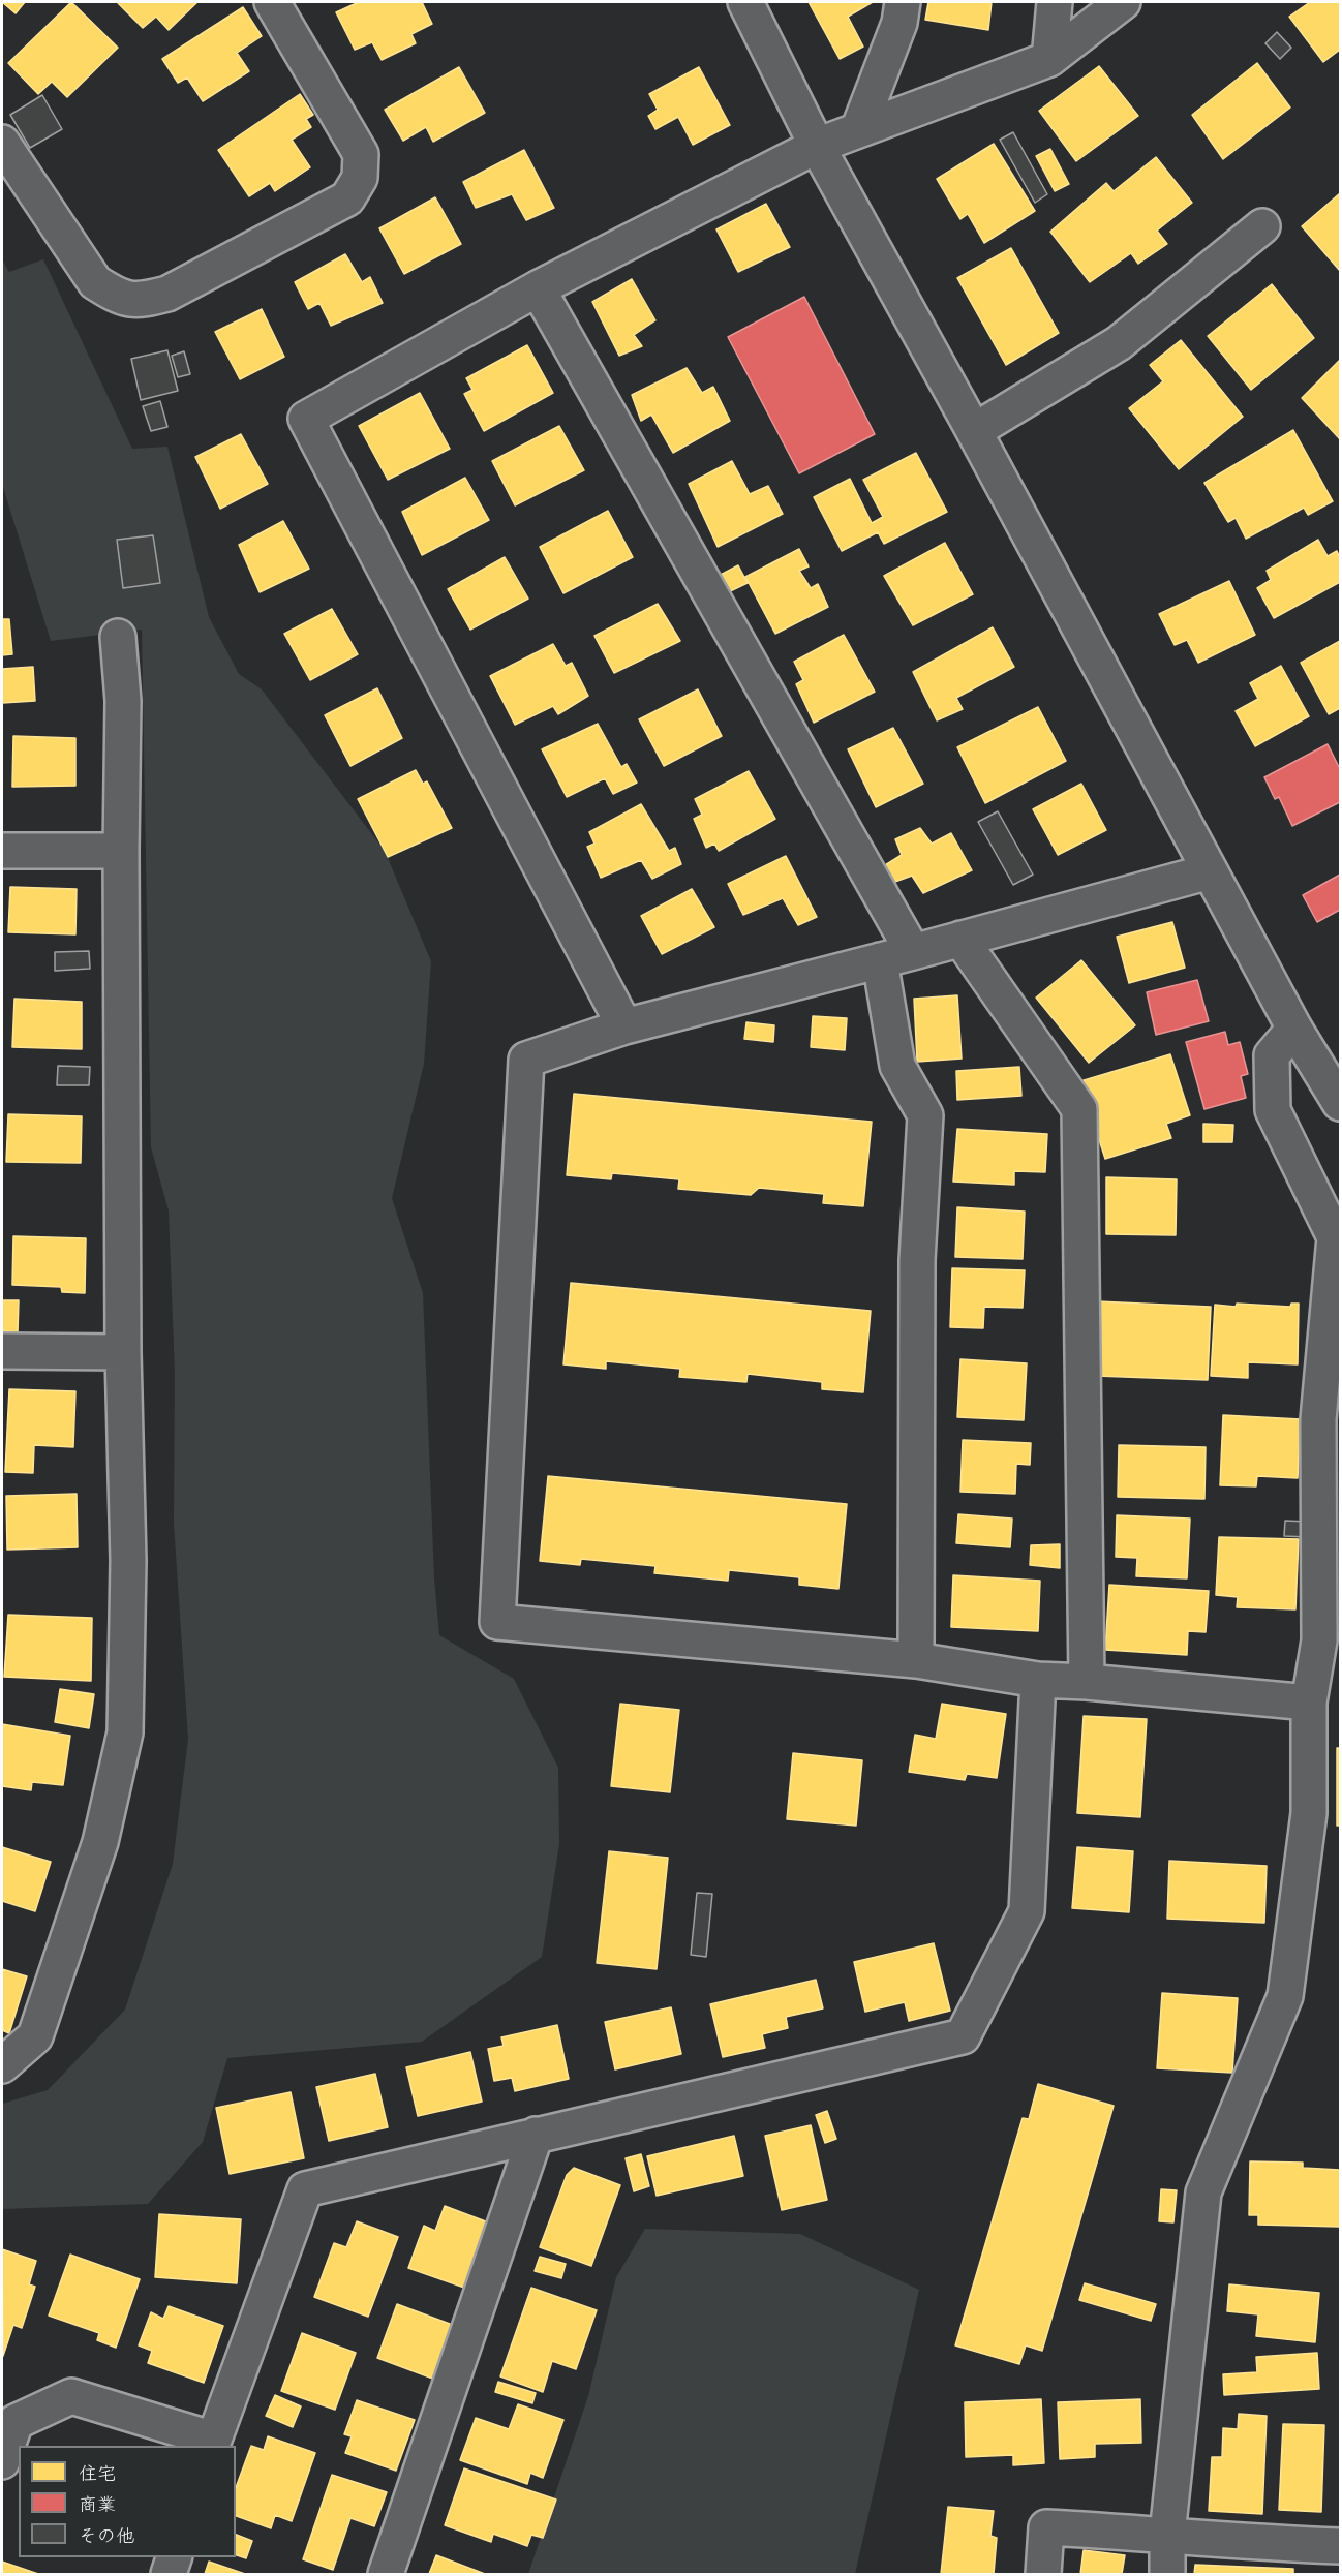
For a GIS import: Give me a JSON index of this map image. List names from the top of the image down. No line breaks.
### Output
{"legend":["住宅","商業","その他"]}
